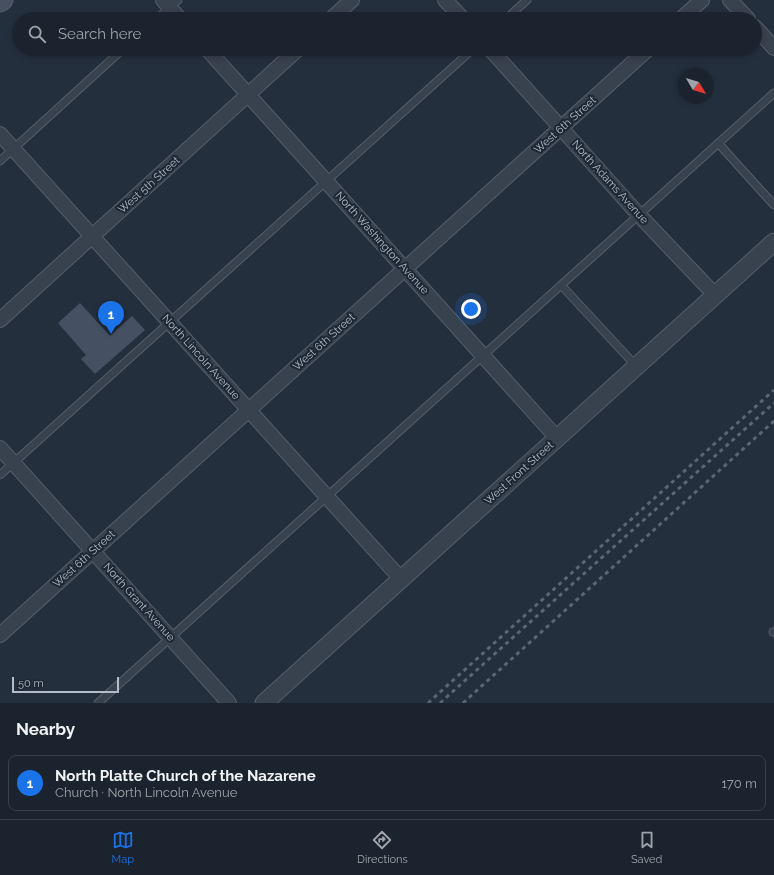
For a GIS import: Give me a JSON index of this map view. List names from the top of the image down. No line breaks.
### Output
{"streets":{"street":["West 6th Street","North Adams Avenue","West 5th Street","North Washington Avenue","North Lincoln Avenue","West Front Street","North Grant Avenue"]},"crossings":[["West 6th Street","North Adams Avenue"],["West 6th Street","North Washington Avenue"],["West 6th Street","North Lincoln Avenue"],["West 6th Street","North Grant Avenue"],["North Adams Avenue","West Front Street"],["West 5th Street","North Washington Avenue"],["West 5th Street","North Lincoln Avenue"],["North Washington Avenue","West Front Street"],["North Lincoln Avenue","West Front Street"]],"scale_bar":"50 m","north":"bottom right","page":{"search":"Search here","pins":"1","scale":"50 m","heading":"Nearby","list":[{"mark":"1","name":"North Platte Church of the Nazarene","note":"Church · North Lincoln Avenue","value":"170 m"}],"nav":["Map","Directions","Saved"]}}
